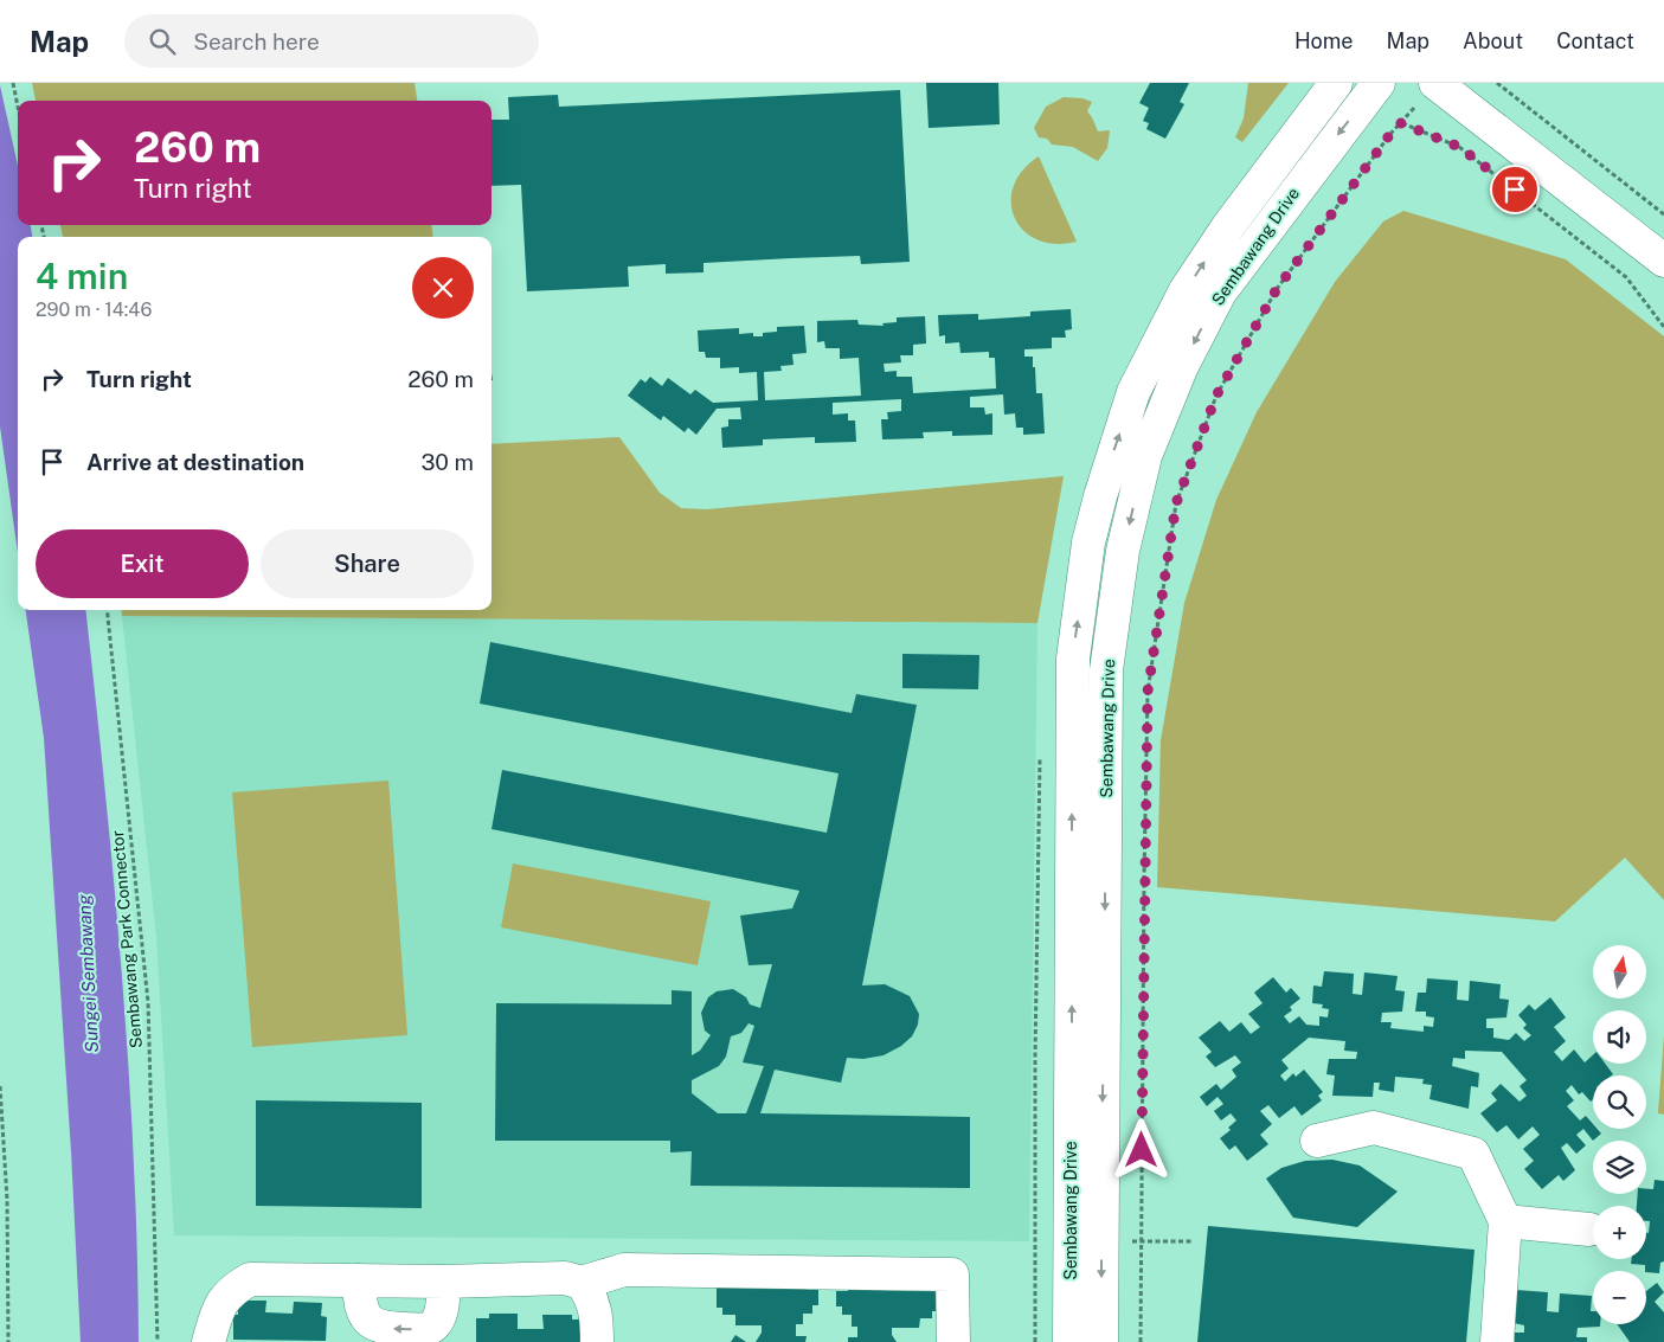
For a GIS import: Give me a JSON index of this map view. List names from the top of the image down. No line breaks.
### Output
{"streets":{"main road":["Sembawang Drive"],"path":["Sembawang Park Connector"]},"water":["Sungei Sembawang"],"north":"top","page":{"header":"Map","search":"Search here","nav":["Home","Map","About","Contact"],"turn":["260 m","Turn right"],"heading":["4 min","290 m · 14:46"],"list":[{"name":"Turn right","value":"260 m"},{"name":"Arrive at destination","value":"30 m"}],"buttons":["Exit","Share"],"map_buttons":["+","−"]}}
